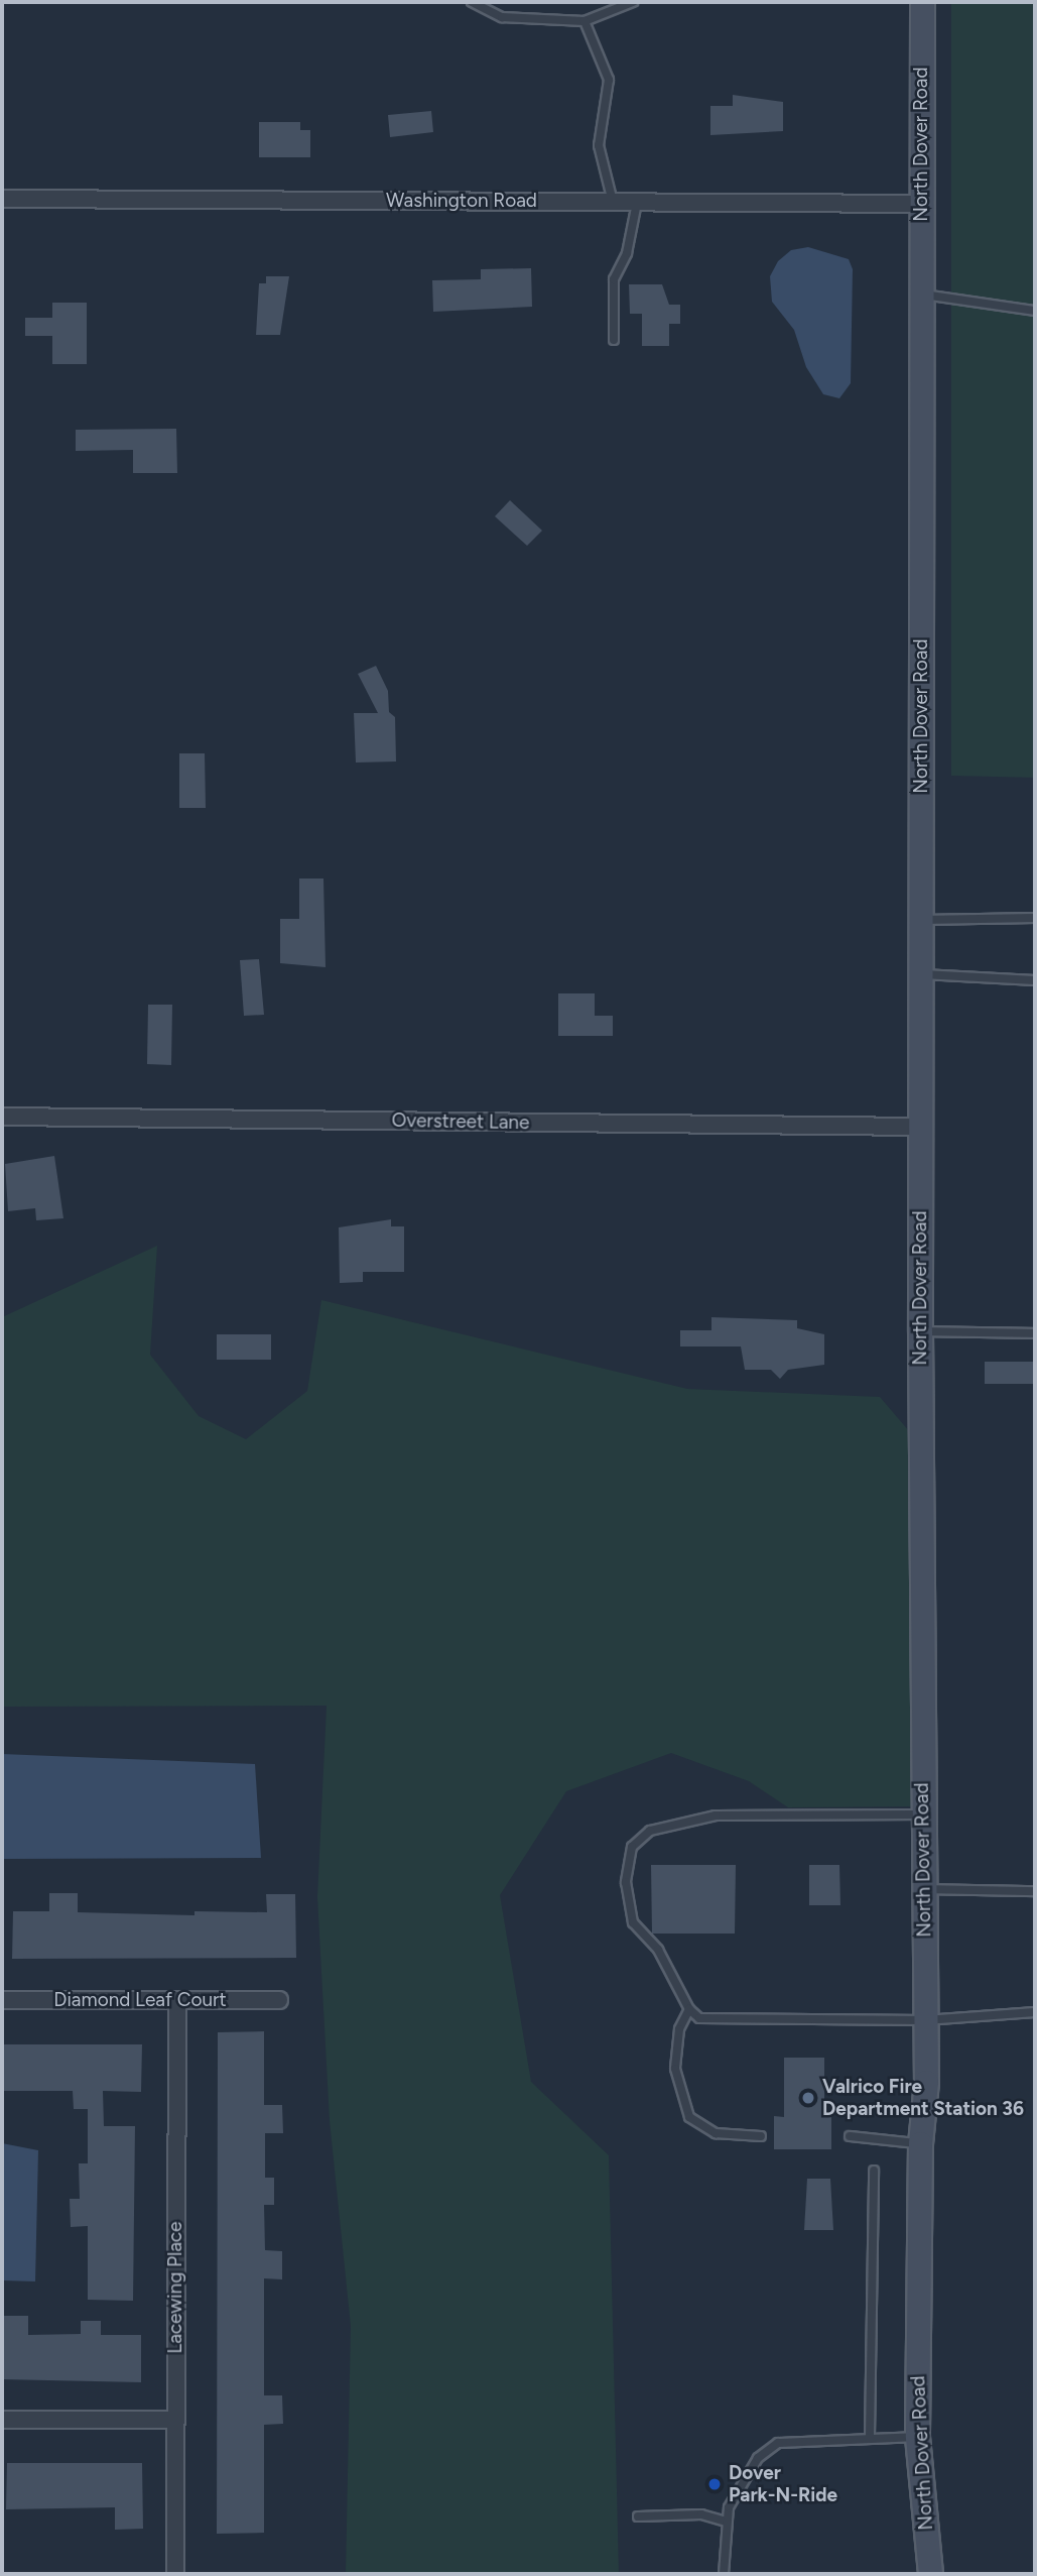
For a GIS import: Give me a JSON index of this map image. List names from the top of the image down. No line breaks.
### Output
{"streets":{"street":["North Dover Road","Washington Road","Overstreet Lane","Diamond Leaf Court","Lacewing Place"]},"crossings":[["North Dover Road","Washington Road"],["North Dover Road","Overstreet Lane"],["Diamond Leaf Court","Lacewing Place"]],"places":["Valrico Fire Department Station 36","Dover Park-N-Ride"]}
